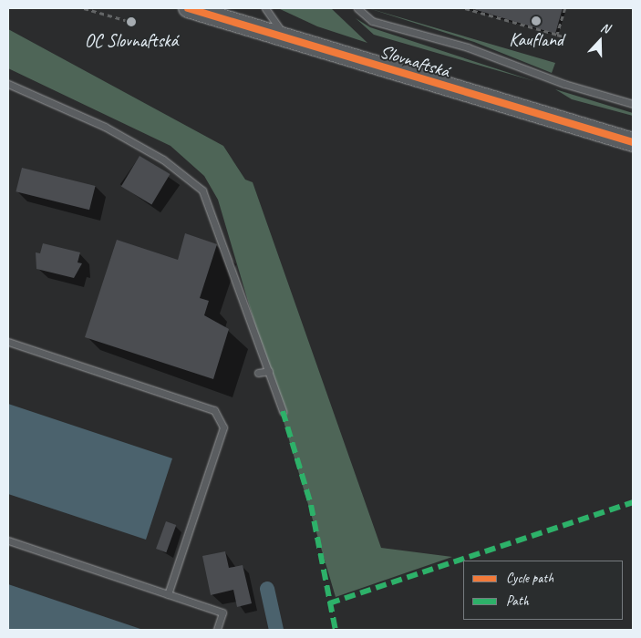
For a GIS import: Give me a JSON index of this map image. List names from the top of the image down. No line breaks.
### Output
{"streets":{"main road":["Slovnaftská"]},"places":["Kaufland","OC Slovnaftská"],"legend":["Cycle path","Path"],"north":"top"}
